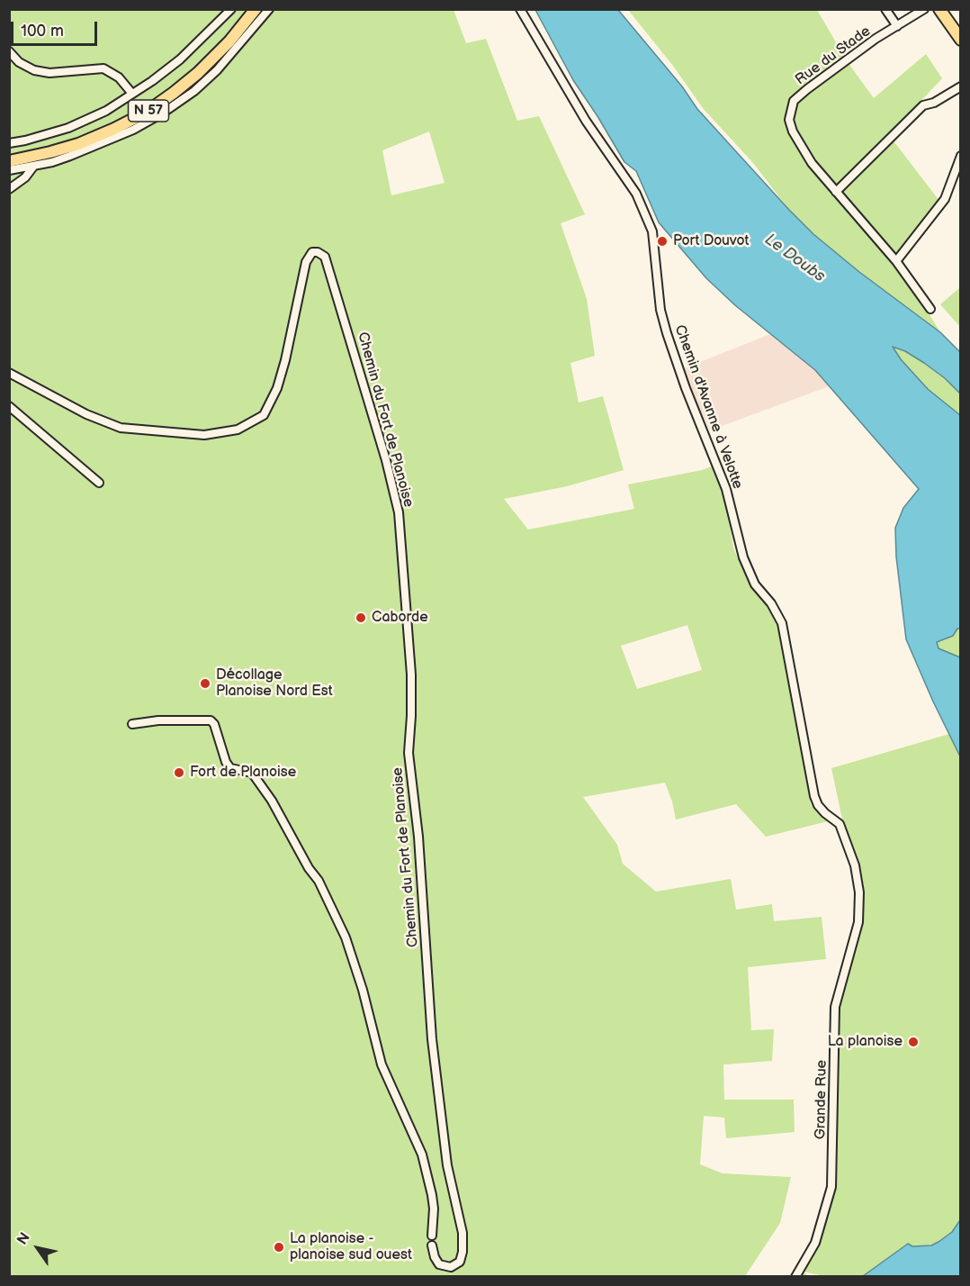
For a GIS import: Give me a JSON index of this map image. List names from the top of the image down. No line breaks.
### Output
{"streets":{"main road":["N 57"],"street":["Rue du Stade","Chemin d'Avanne à Velotte","Chemin du Fort de Planoise","Grande Rue"]},"crossings":[["Chemin d'Avanne à Velotte","Grande Rue"]],"water":["Le Doubs"],"places":["Port Douvot","Caborde","Décollage Planoise Nord Est","Fort de Planoise","La planoise","La planoise - planoise sud ouest"],"scale_bar":"100 m","north":"top left"}
